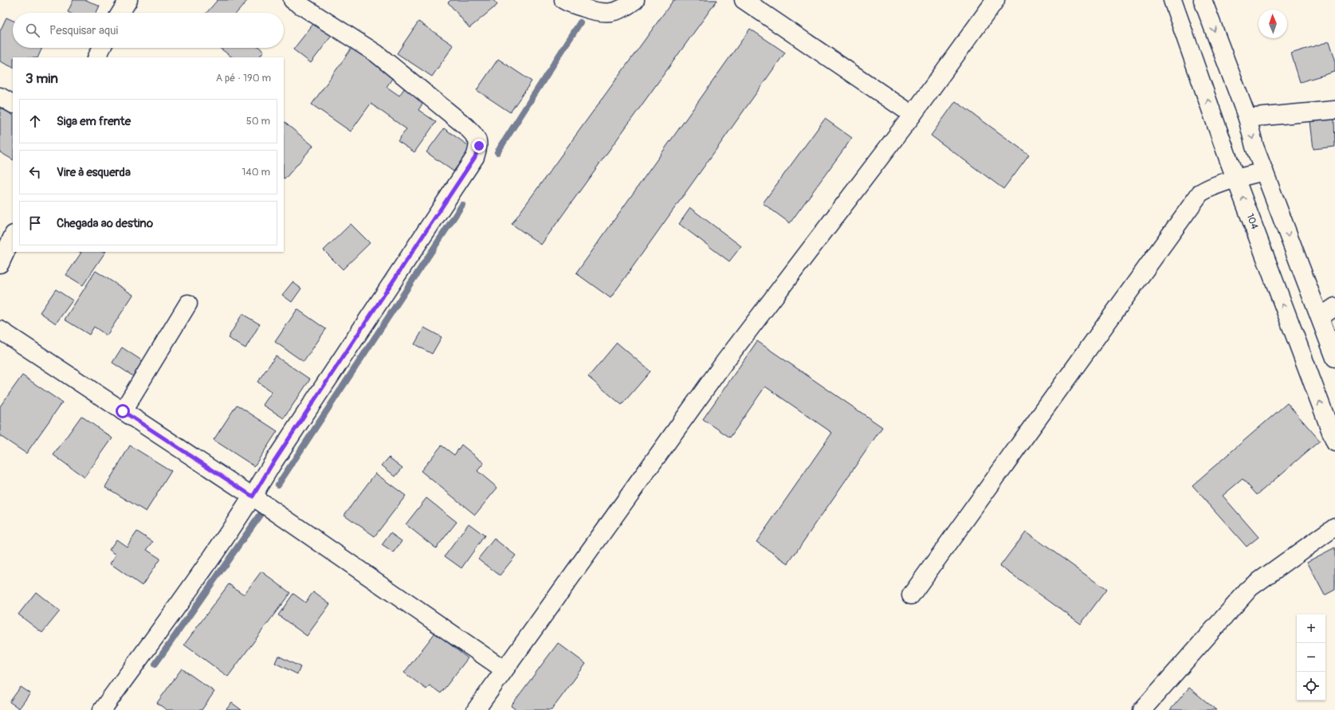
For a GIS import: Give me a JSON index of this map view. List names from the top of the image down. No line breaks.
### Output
{"streets":{"street":["104"]},"north":"top","page":{"search":"Pesquisar aqui","heading":["3 min","A pé · 190 m"],"list":[["Siga em frente","50 m"],["Vire à esquerda","140 m"],"Chegada ao destino"],"map_buttons":["+","−"]}}
